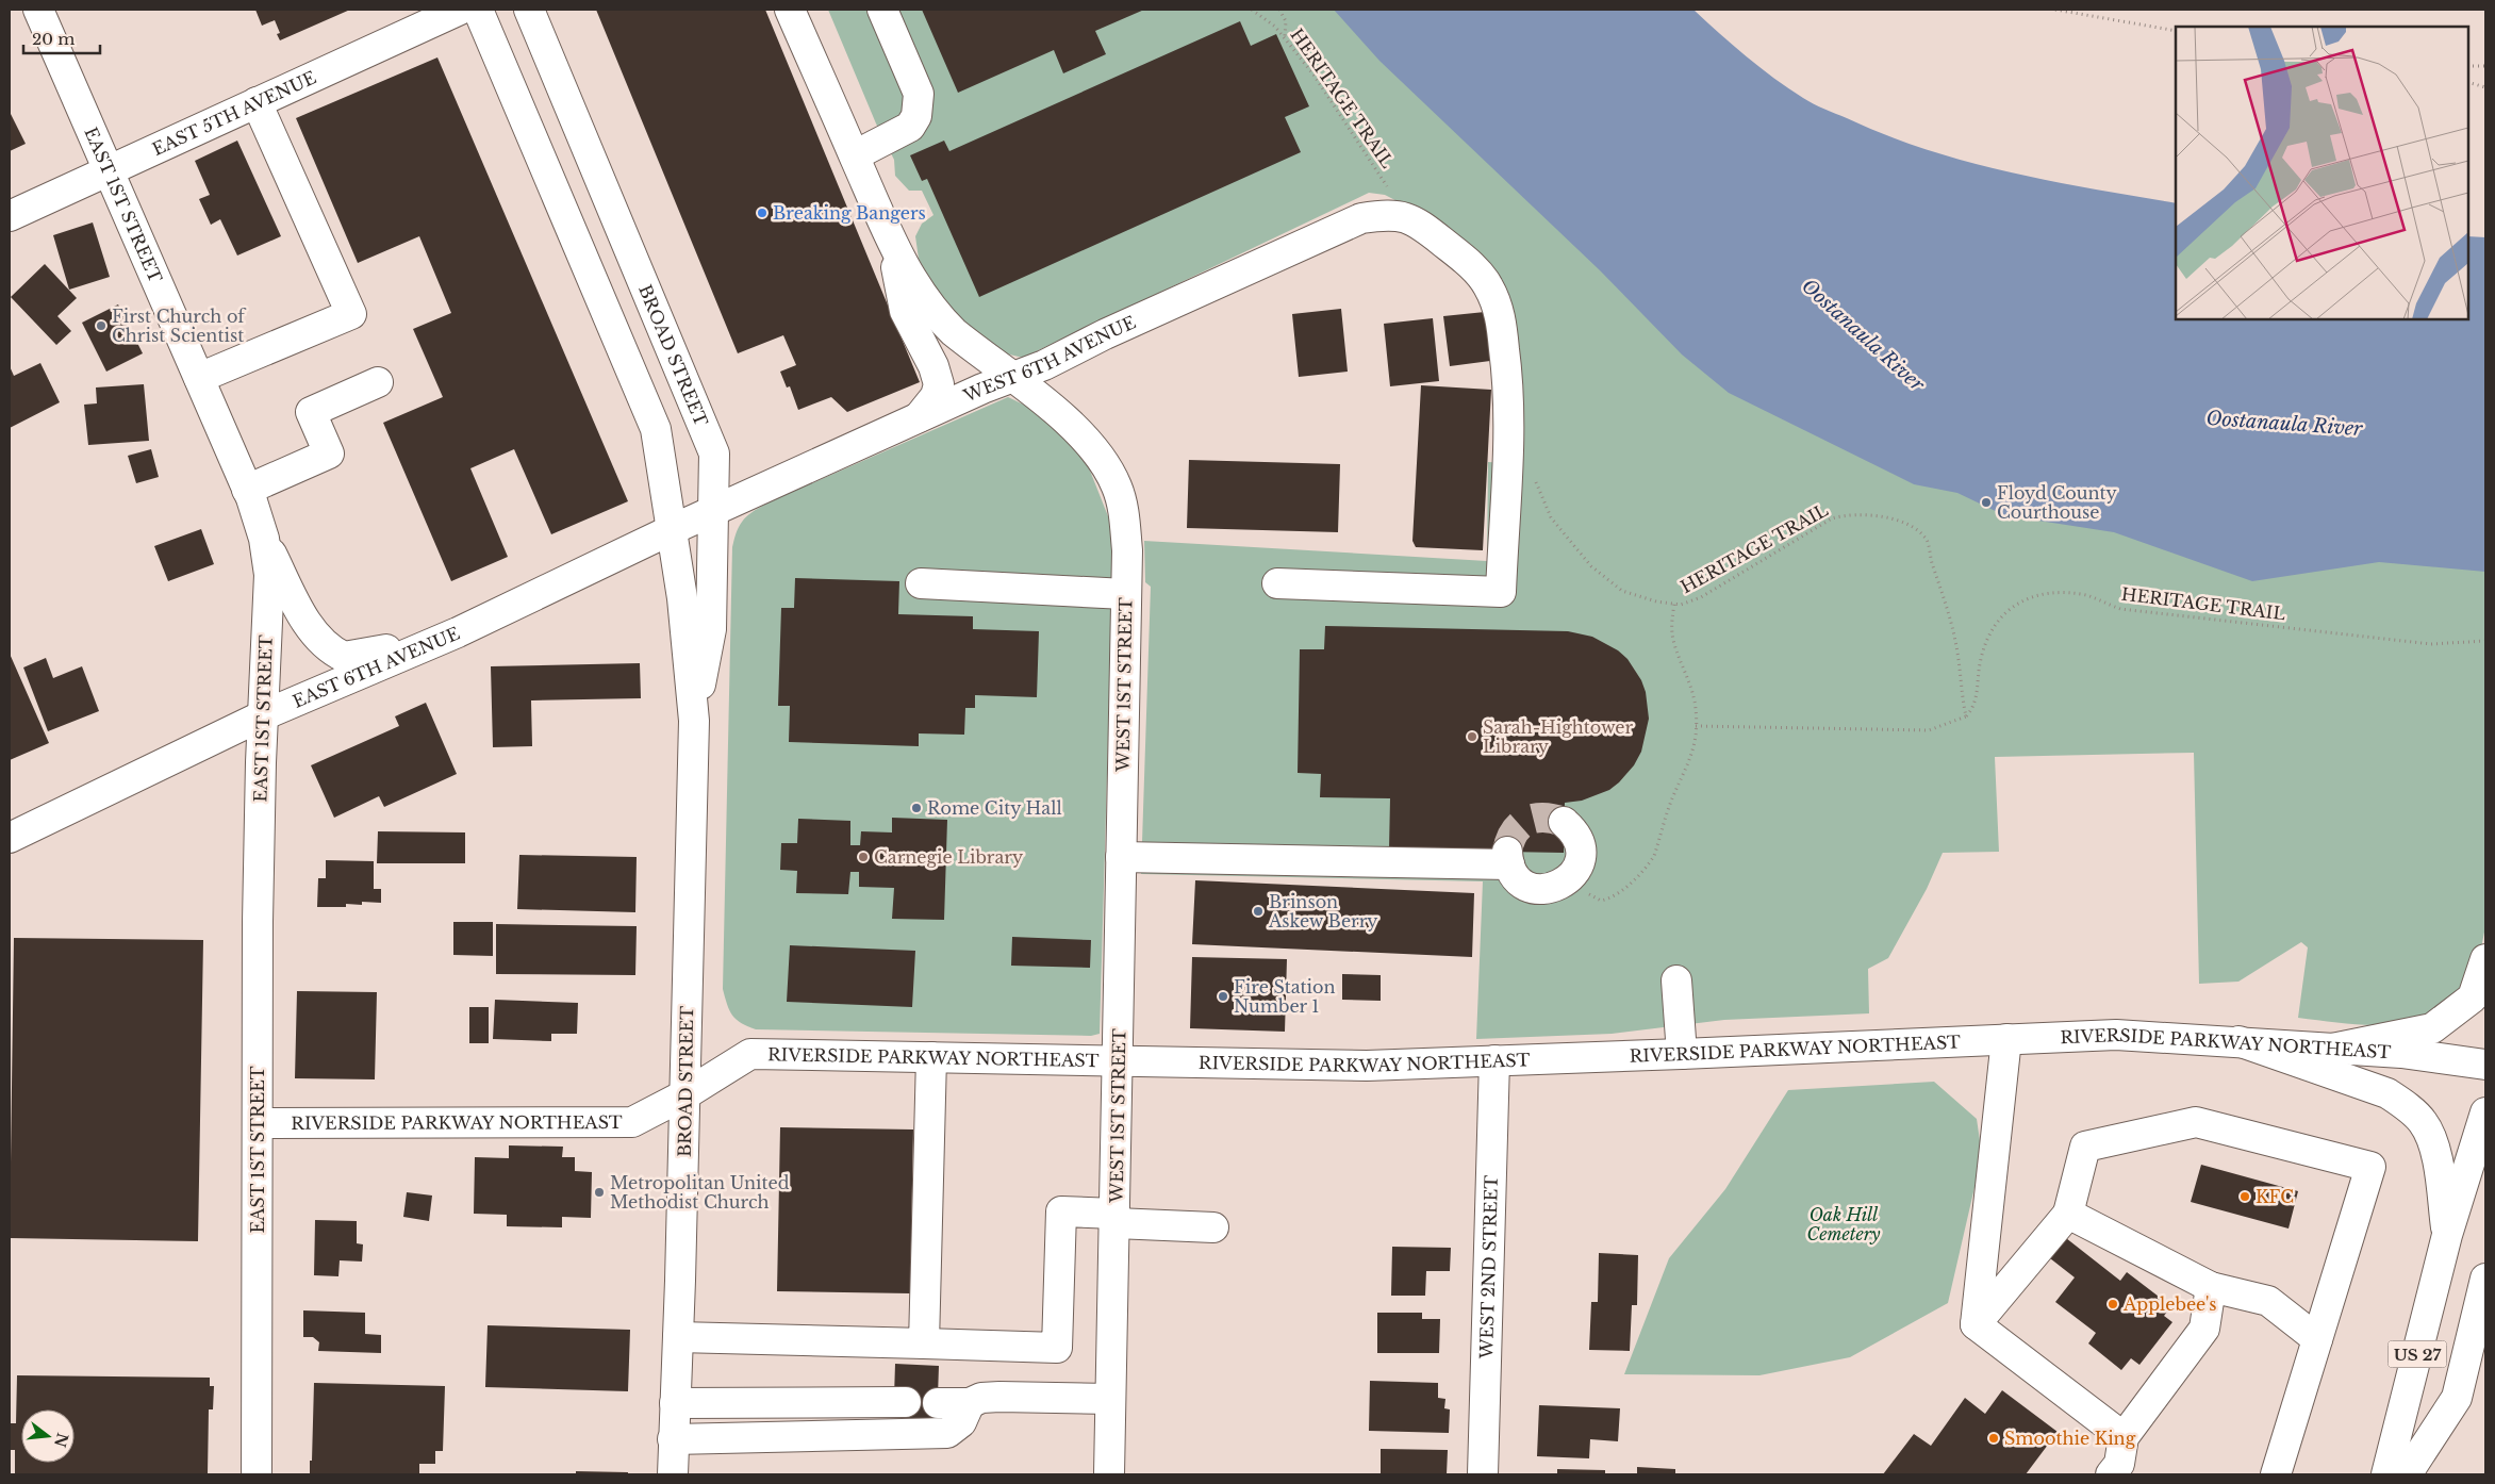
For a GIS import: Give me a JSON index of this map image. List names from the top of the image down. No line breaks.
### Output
{"streets":{"street":["EAST 5TH AVENUE","EAST 1ST STREET","BROAD STREET","WEST 6TH AVENUE","EAST 6TH AVENUE","WEST 1ST STREET","RIVERSIDE PARKWAY NORTHEAST","WEST 2ND STREET","US 27"],"path":["HERITAGE TRAIL"]},"crossings":[["HERITAGE TRAIL","WEST 6TH AVENUE"],["EAST 5TH AVENUE","EAST 1ST STREET"],["EAST 1ST STREET","EAST 6TH AVENUE"],["EAST 1ST STREET","RIVERSIDE PARKWAY NORTHEAST"],["BROAD STREET","WEST 6TH AVENUE"],["BROAD STREET","EAST 6TH AVENUE"],["BROAD STREET","RIVERSIDE PARKWAY NORTHEAST"],["WEST 6TH AVENUE","EAST 6TH AVENUE"],["WEST 6TH AVENUE","WEST 1ST STREET"],["WEST 1ST STREET","RIVERSIDE PARKWAY NORTHEAST"],["RIVERSIDE PARKWAY NORTHEAST","WEST 2ND STREET"]],"water":["Oostanaula River"],"parks":["Oak Hill Cemetery"],"places":["Breaking Bangers","First Church of Christ Scientist","Floyd County Courthouse","Sarah-Hightower Library","Rome City Hall","Carnegie Library","Brinson Askew Berry","Fire Station Number 1","Metropolitan United Methodist Church","KFC","Applebee's","Smoothie King"],"scale_bar":"20 m","north":"right"}
